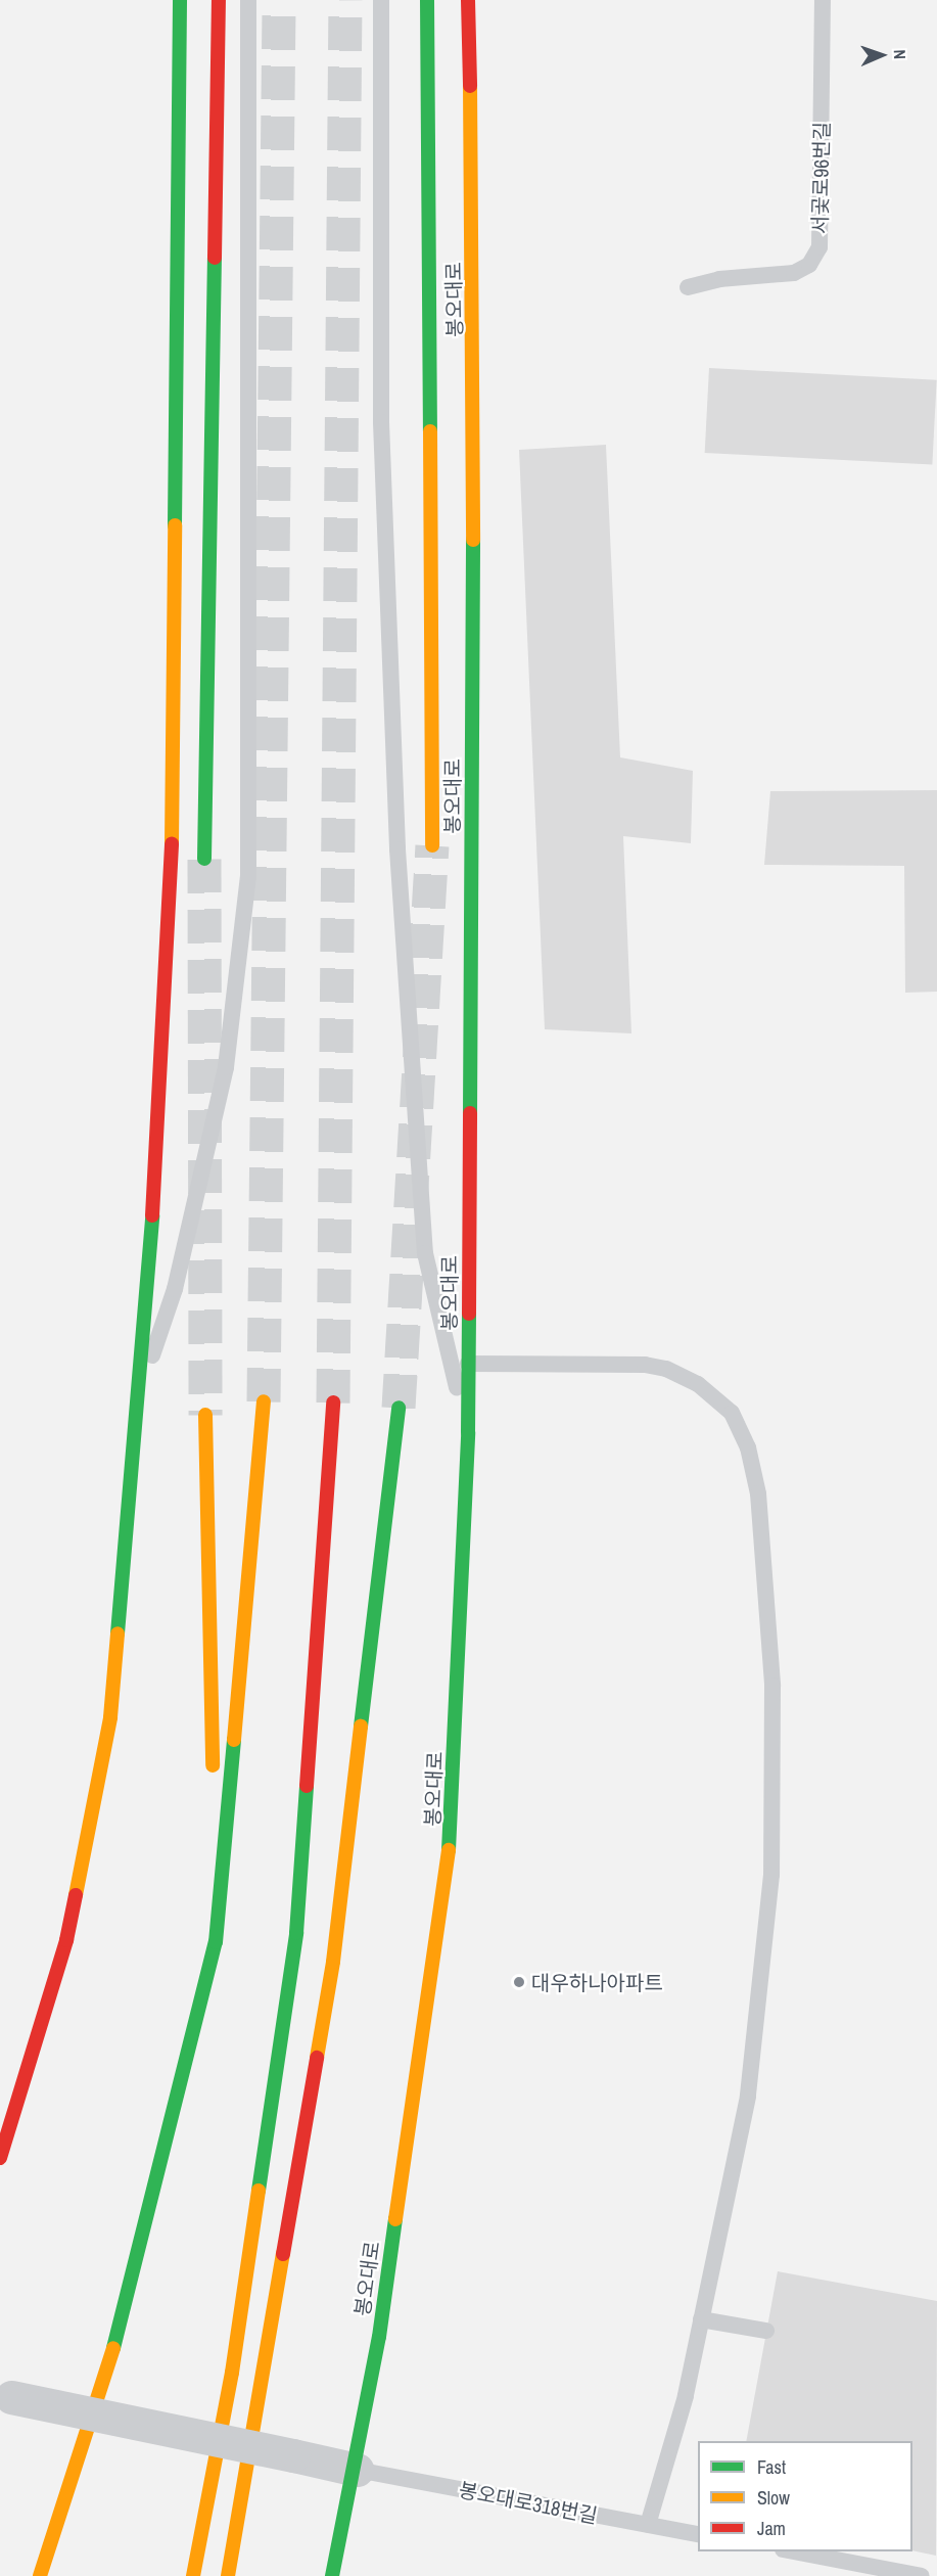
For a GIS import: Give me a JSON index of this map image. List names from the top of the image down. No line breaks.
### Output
{"streets":{"main road":["봉오대로"],"lane":["서곷로96번길","봉오대로318번길"]},"crossings":[["봉오대로","봉오대로318번길"]],"places":["대우하나아파트"],"legend":["Fast","Slow","Jam"],"north":"right"}
